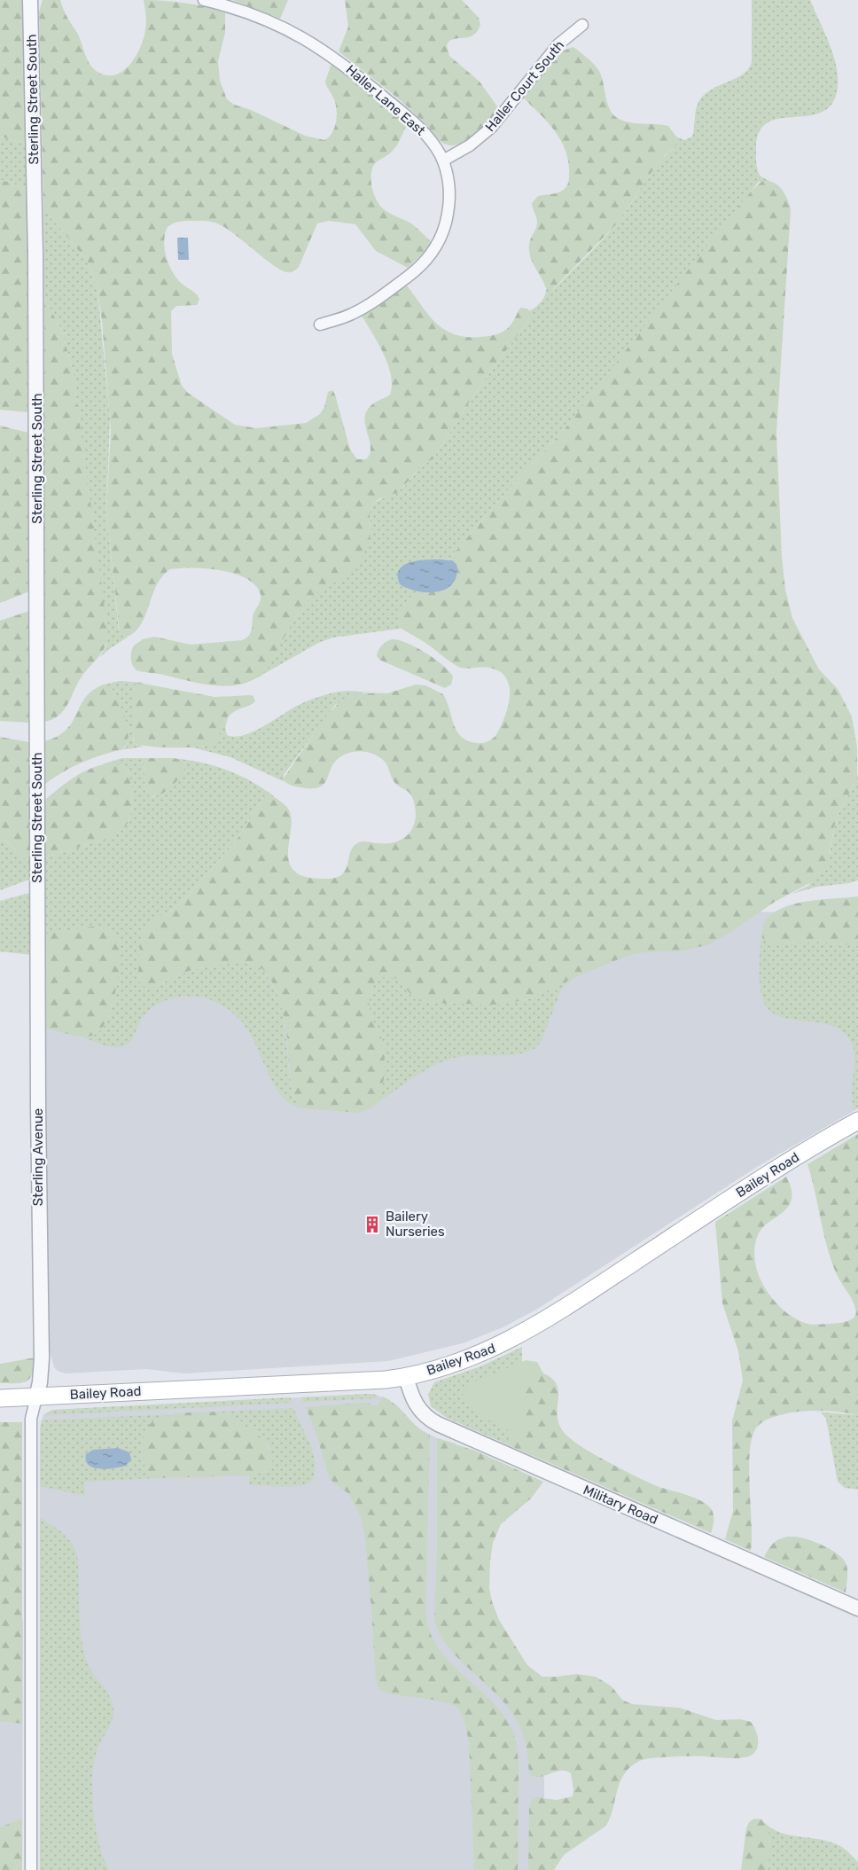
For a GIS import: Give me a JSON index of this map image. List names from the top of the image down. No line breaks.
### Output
{"streets":{"main road":["Bailey Road"],"street":["Haller Court South","Sterling Street South","Haller Lane East","Sterling Avenue","Military Road"]},"crossings":[["Haller Court South","Haller Lane East"],["Sterling Street South","Sterling Avenue"],["Sterling Avenue","Bailey Road"],["Bailey Road","Military Road"]],"places":{"building":["Bailery Nurseries"]}}
